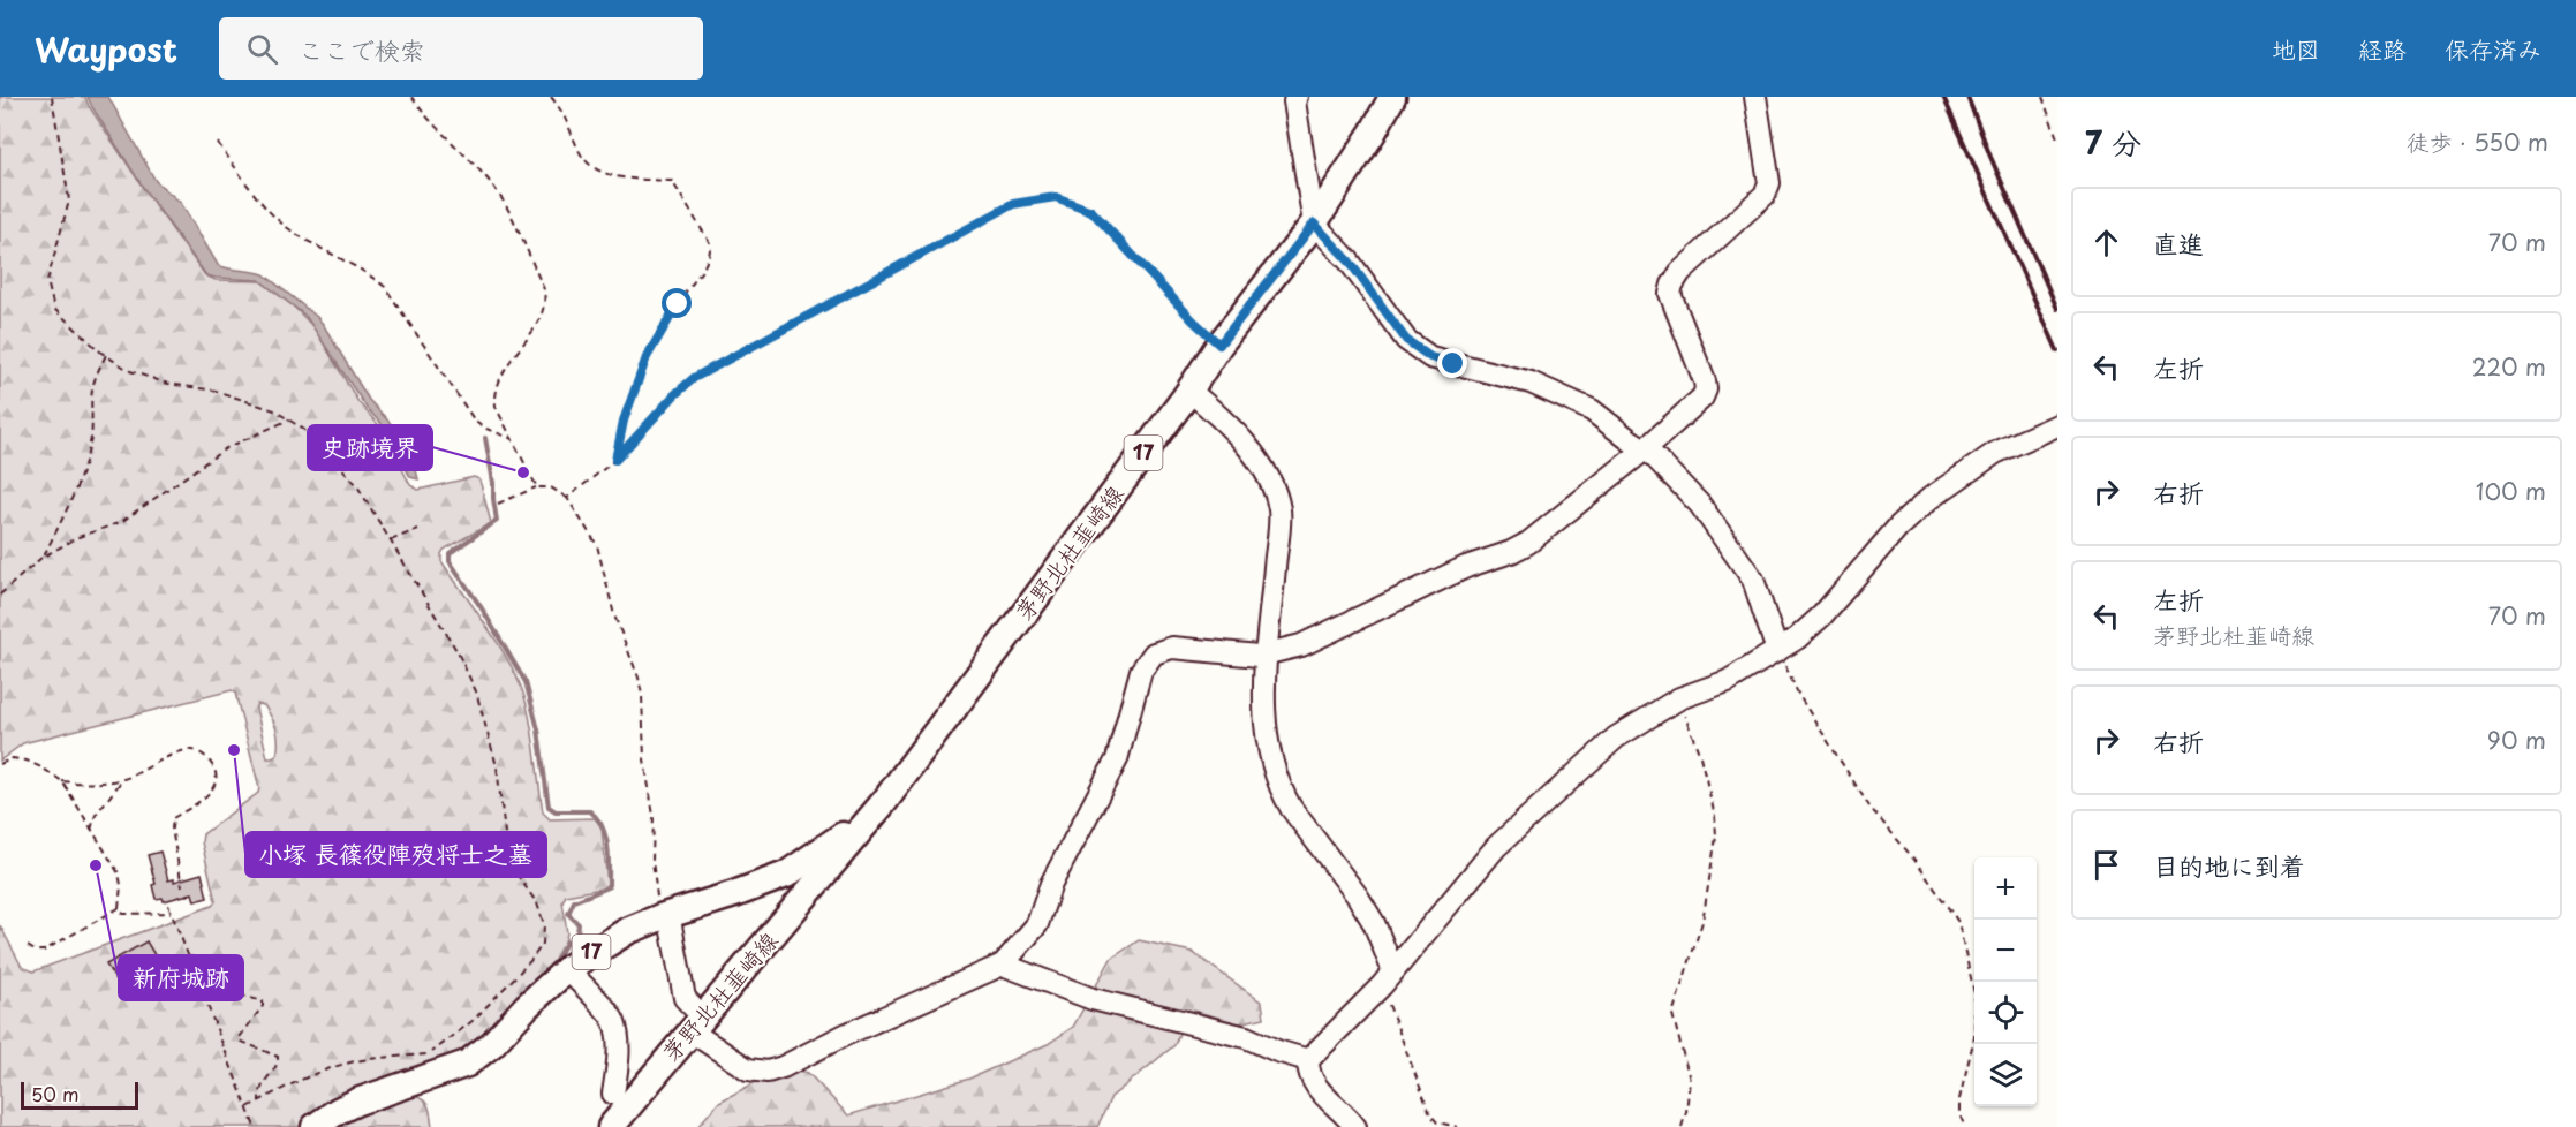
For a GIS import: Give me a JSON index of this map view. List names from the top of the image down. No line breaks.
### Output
{"streets":{"main road":["17","茅野北杜韮崎線"]},"places":["史跡境界","小塚 長篠役陣歿将士之墓","新府城跡"],"scale_bar":"50 m","page":{"header":"Waypost","search":"ここで検索","nav":["地図","経路","保存済み"],"heading":["7 分","徒歩 · 550 m"],"list":[["直進","70 m"],["左折","220 m"],["右折","100 m"],["左折","茅野北杜韮崎線","70 m"],["右折","90 m"],"目的地に到着"],"map_buttons":["+","−"],"scale":"50 m"}}
